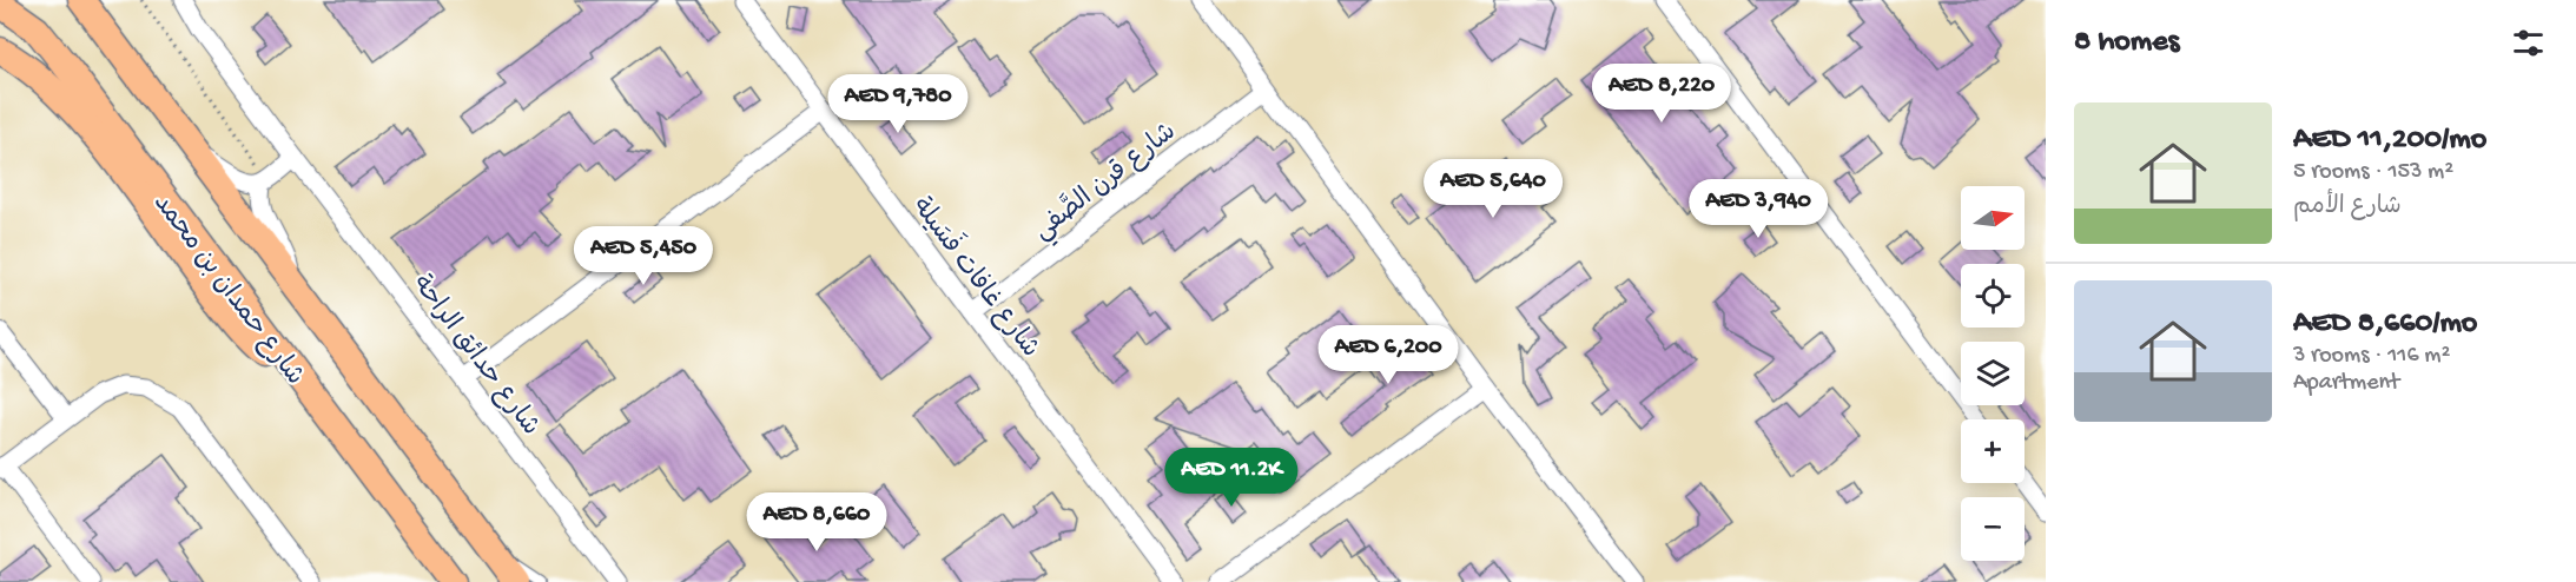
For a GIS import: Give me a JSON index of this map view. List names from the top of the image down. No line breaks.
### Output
{"streets":{"main road":["شارع حمدان بن محمد"],"street":["شارع قرن الصَّفي","شارع غافات فَسَيلة","شارع حدائق الراحة"]},"crossings":[["شارع قرن الصَّفي","شارع غافات فَسَيلة"]],"north":"right","page":{"heading":"8 homes","price":["AED 8,220","AED 9,780","AED 5,640","AED 3,940","AED 5,450","AED 6,200","AED 11.2K","AED 8,660"],"list":[{"name":"AED 11,200/mo","note":"5 rooms · 153 m² · شارع الأمم"},{"name":"AED 8,660/mo","note":"3 rooms · 116 m² · Apartment"}],"map_buttons":["+","−"]}}
